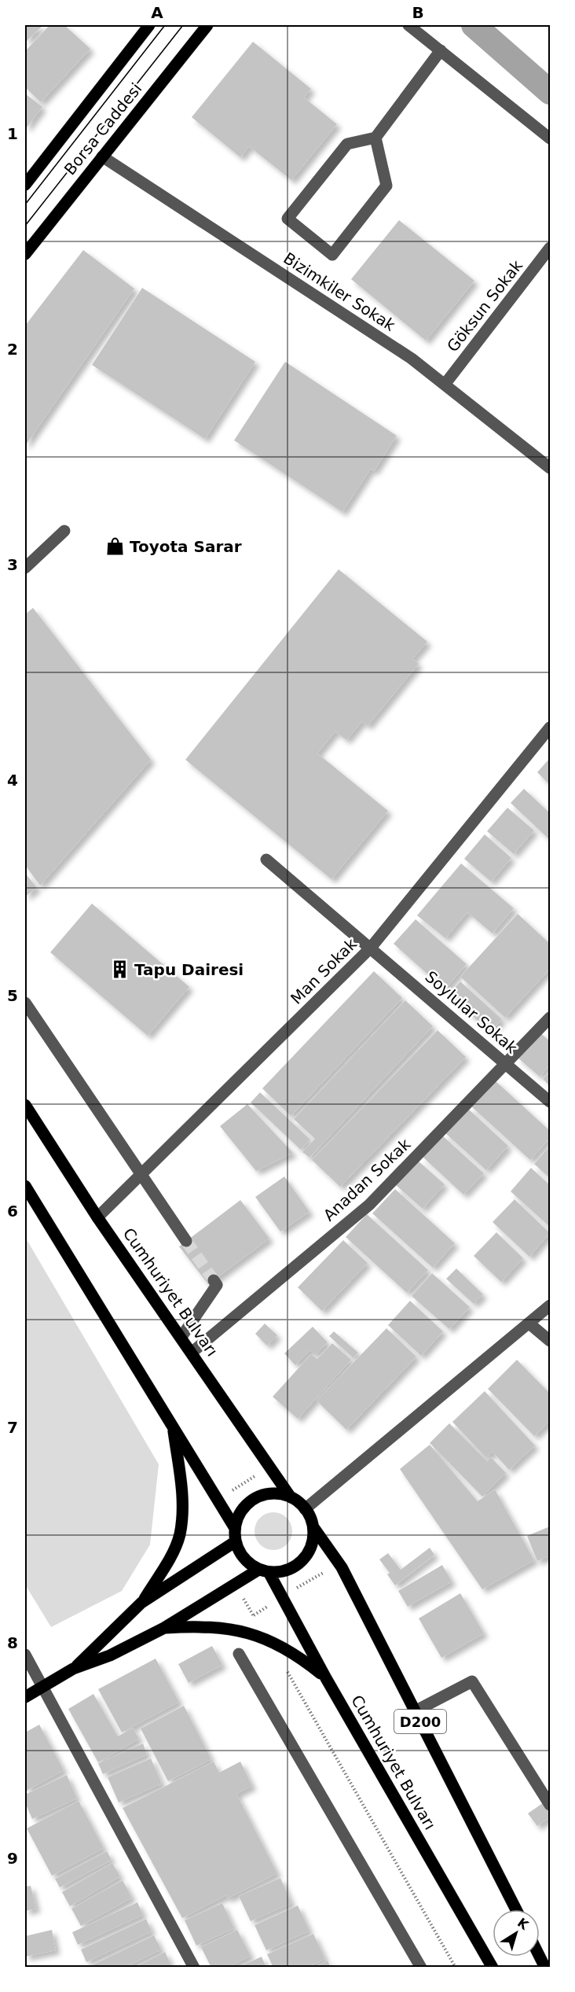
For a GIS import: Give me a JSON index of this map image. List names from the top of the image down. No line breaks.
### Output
{"streets":{"main road":["Borsa Caddesi","Cumhuriyet Bulvarı","D200"],"street":["Bizimkiler Sokak","Göksun Sokak","Man Sokak","Soylular Sokak","Anadan Sokak"]},"crossings":[["Borsa Caddesi","Bizimkiler Sokak"],["Bizimkiler Sokak","Göksun Sokak"],["Man Sokak","Soylular Sokak"],["Man Sokak","Cumhuriyet Bulvarı"],["Soylular Sokak","Anadan Sokak"],["Anadan Sokak","Cumhuriyet Bulvarı"],["Cumhuriyet Bulvarı","D200"]],"places":{"shop":["Toyota Sarar"],"building":["Tapu Dairesi"]},"north":"top right","grid":{"columns":["A","B"],"rows":["1","2","3","4","5","6","7","8","9"]}}
